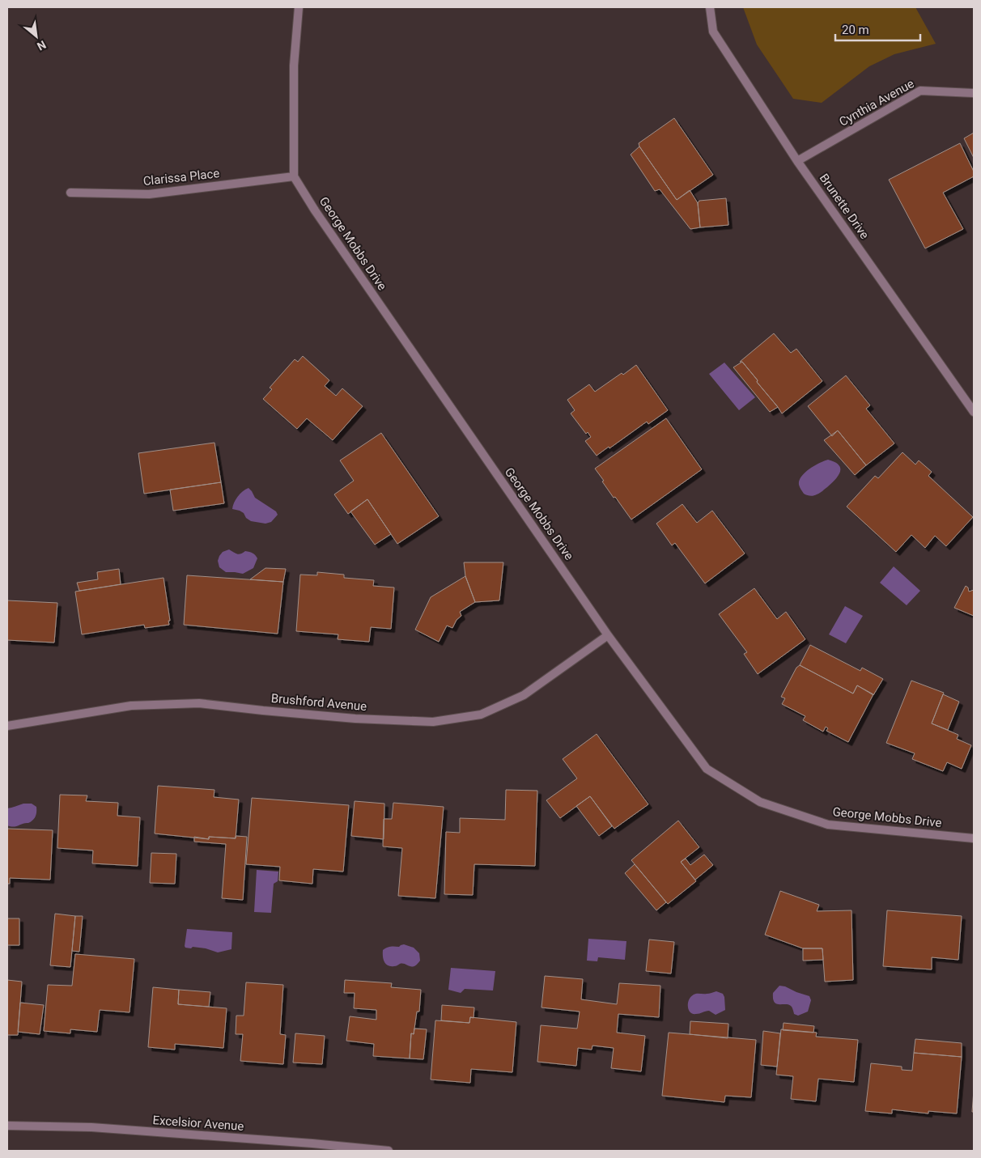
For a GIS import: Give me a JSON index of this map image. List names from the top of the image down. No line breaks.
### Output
{"streets":{"street":["Cynthia Avenue","Clarissa Place","Brunette Drive","George Mobbs Drive","Brushford Avenue","Excelsior Avenue"]},"crossings":[["Cynthia Avenue","Brunette Drive"],["Clarissa Place","George Mobbs Drive"],["George Mobbs Drive","Brushford Avenue"]],"scale_bar":"20 m","north":"bottom right"}
